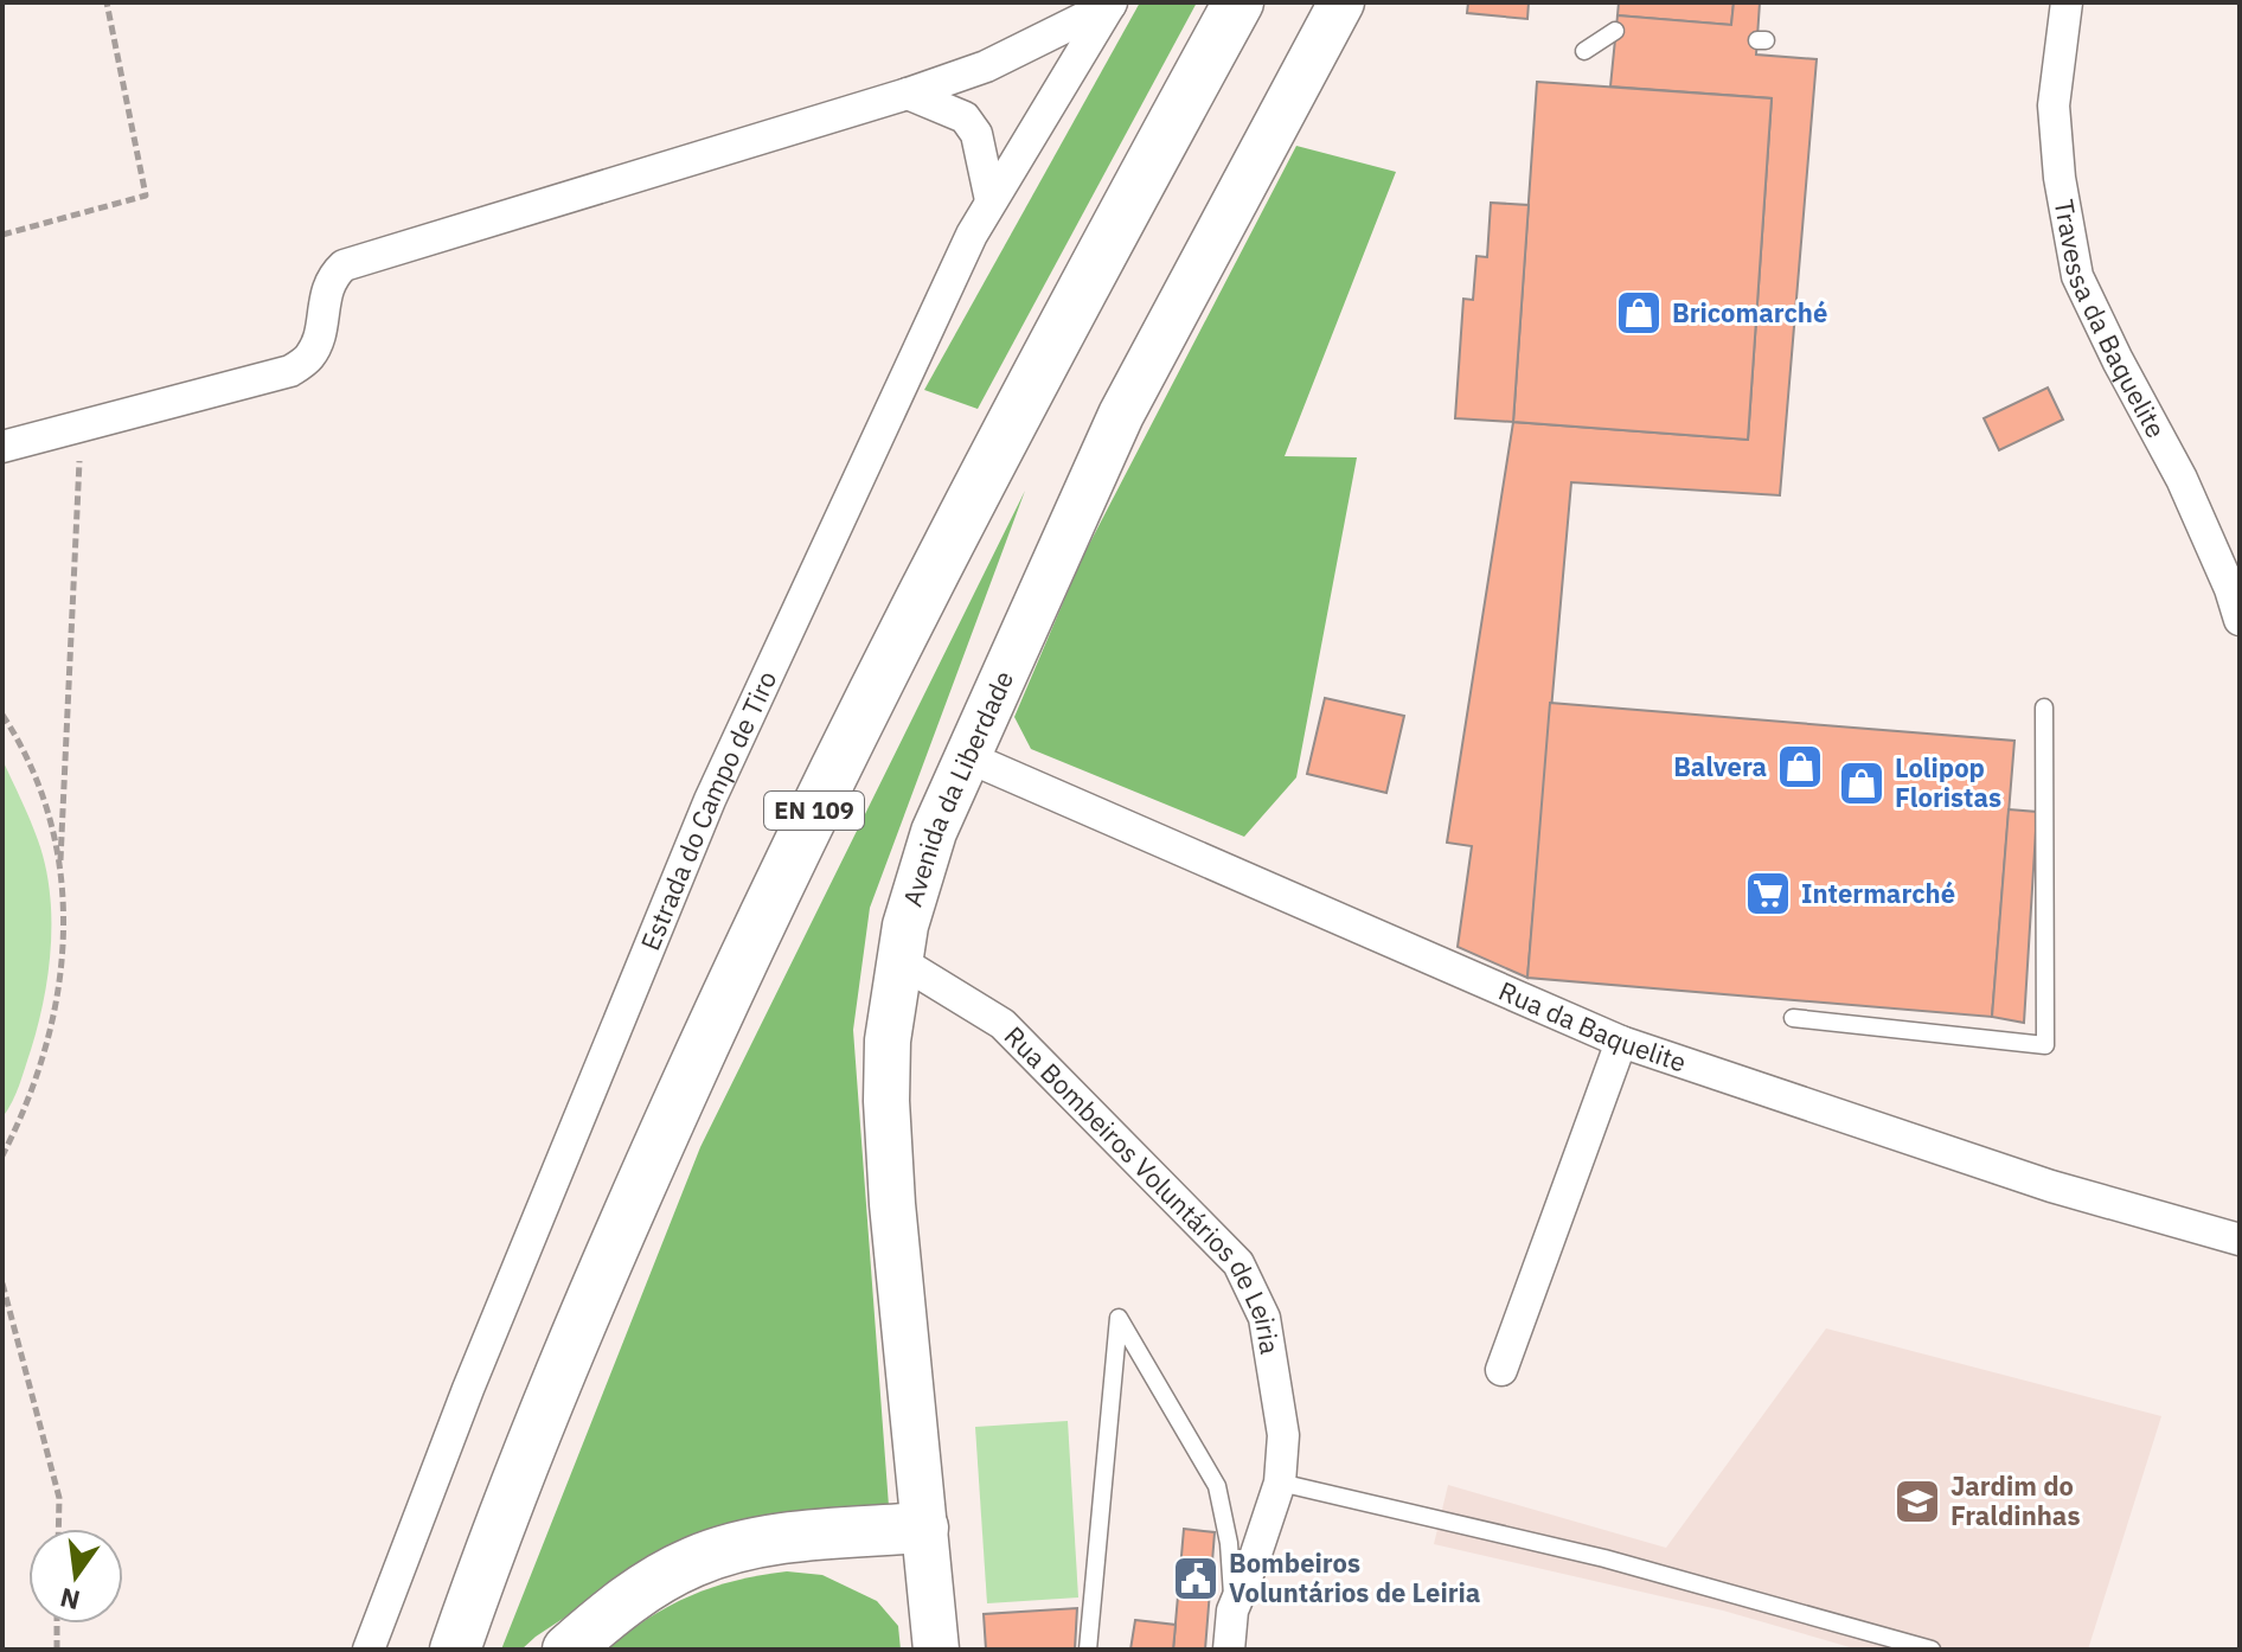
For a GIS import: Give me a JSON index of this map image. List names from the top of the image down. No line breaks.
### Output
{"streets":{"main road":["EN 109"],"street":["Travessa da Baquelite","Avenida da Liberdade","Estrada do Campo de Tiro","Rua da Baquelite","Rua Bombeiros Voluntários de Leiria"]},"crossings":[["Avenida da Liberdade","Rua da Baquelite"],["Avenida da Liberdade","Rua Bombeiros Voluntários de Leiria"]],"places":{"shop":["Bricomarché","Balvera","Lolipop Floristas"],"supermarket":["Intermarché"],"school or university":["Jardim do Fraldinhas"],"public building":["Bombeiros Voluntários de Leiria"]},"north":"bottom"}
